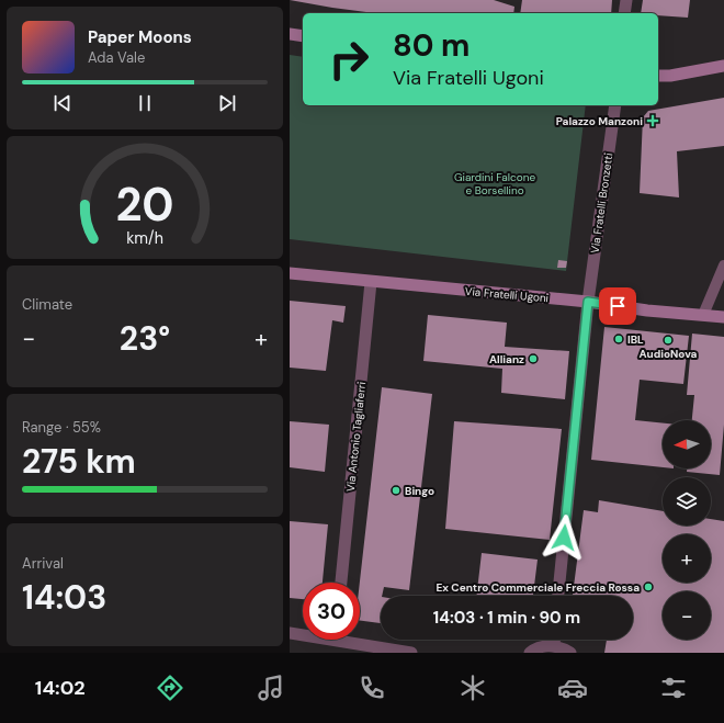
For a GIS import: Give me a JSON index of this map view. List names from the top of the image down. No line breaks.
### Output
{"streets":{"main road":["Via Fratelli Ugoni"],"street":["Via Fratelli Bronzetti","Via Antonio Tagliaferri"]},"crossings":[["Via Fratelli Bronzetti","Via Fratelli Ugoni"],["Via Fratelli Ugoni","Via Antonio Tagliaferri"]],"parks":["Giardini Falcone e Borsellino"],"places":{"health":["Palazzo Manzoni"],"other":["IBL","AudioNova","Allianz","Bingo","Ex Centro Commerciale Freccia Rossa"]},"north":"left","page":{"turn":["80 m","Via Fratelli Ugoni"],"song":["Paper Moons","Ada Vale"],"tile":["Climate",["Range · 55%","275 km"],["Arrival","14:03"]],"heat":["−","23°","+"],"map_buttons":["+","−"],"limit":"30","trip":"14:03 · 1 min · 90 m","tabs":"14:02","gauge":["20","km/h"]}}
